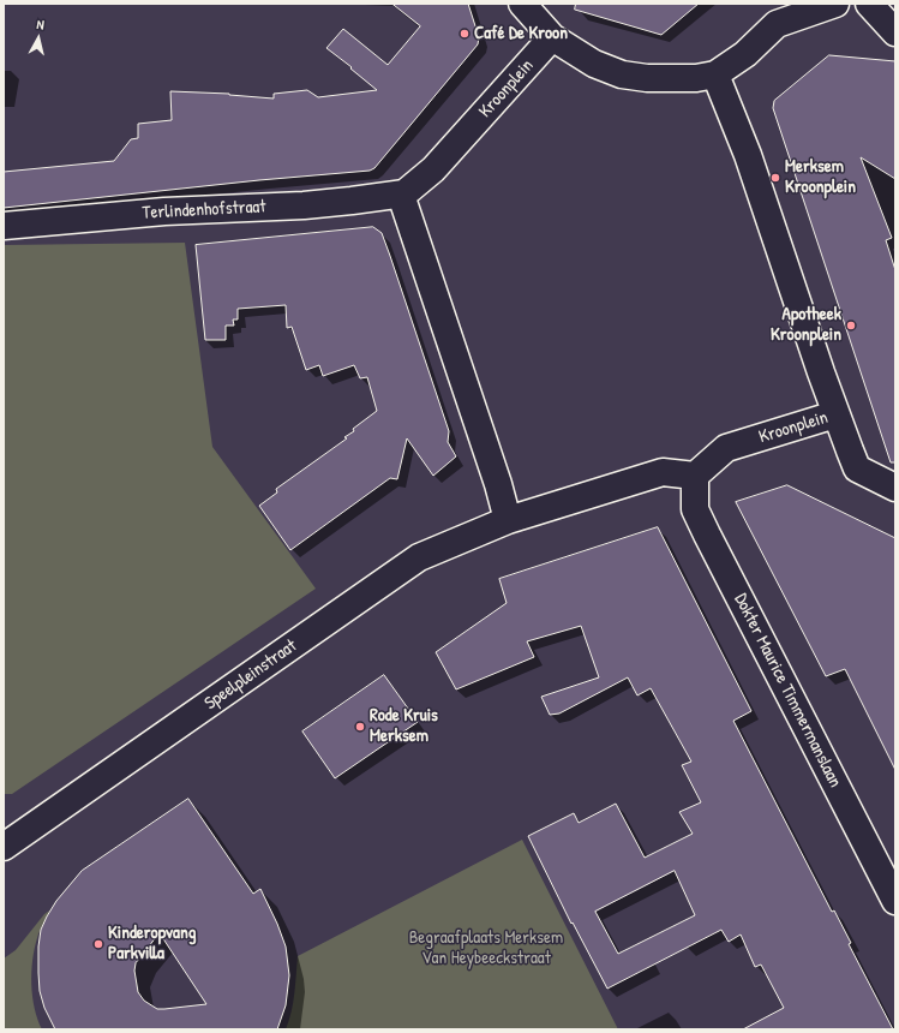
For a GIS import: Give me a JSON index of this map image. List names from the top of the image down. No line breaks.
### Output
{"streets":{"street":["Kroonplein","Terlindenhofstraat","Speelpleinstraat","Dokter Maurice Timmermanslaan"]},"crossings":[["Kroonplein","Terlindenhofstraat"],["Kroonplein","Dokter Maurice Timmermanslaan"]],"parks":["Begraafplaats Merksem Van Heybeeckstraat"],"places":["Café De Kroon","Merksem Kroonplein","Apotheek Kroonplein","Rode Kruis Merksem","Kinderopvang Parkvilla"],"north":"top"}
